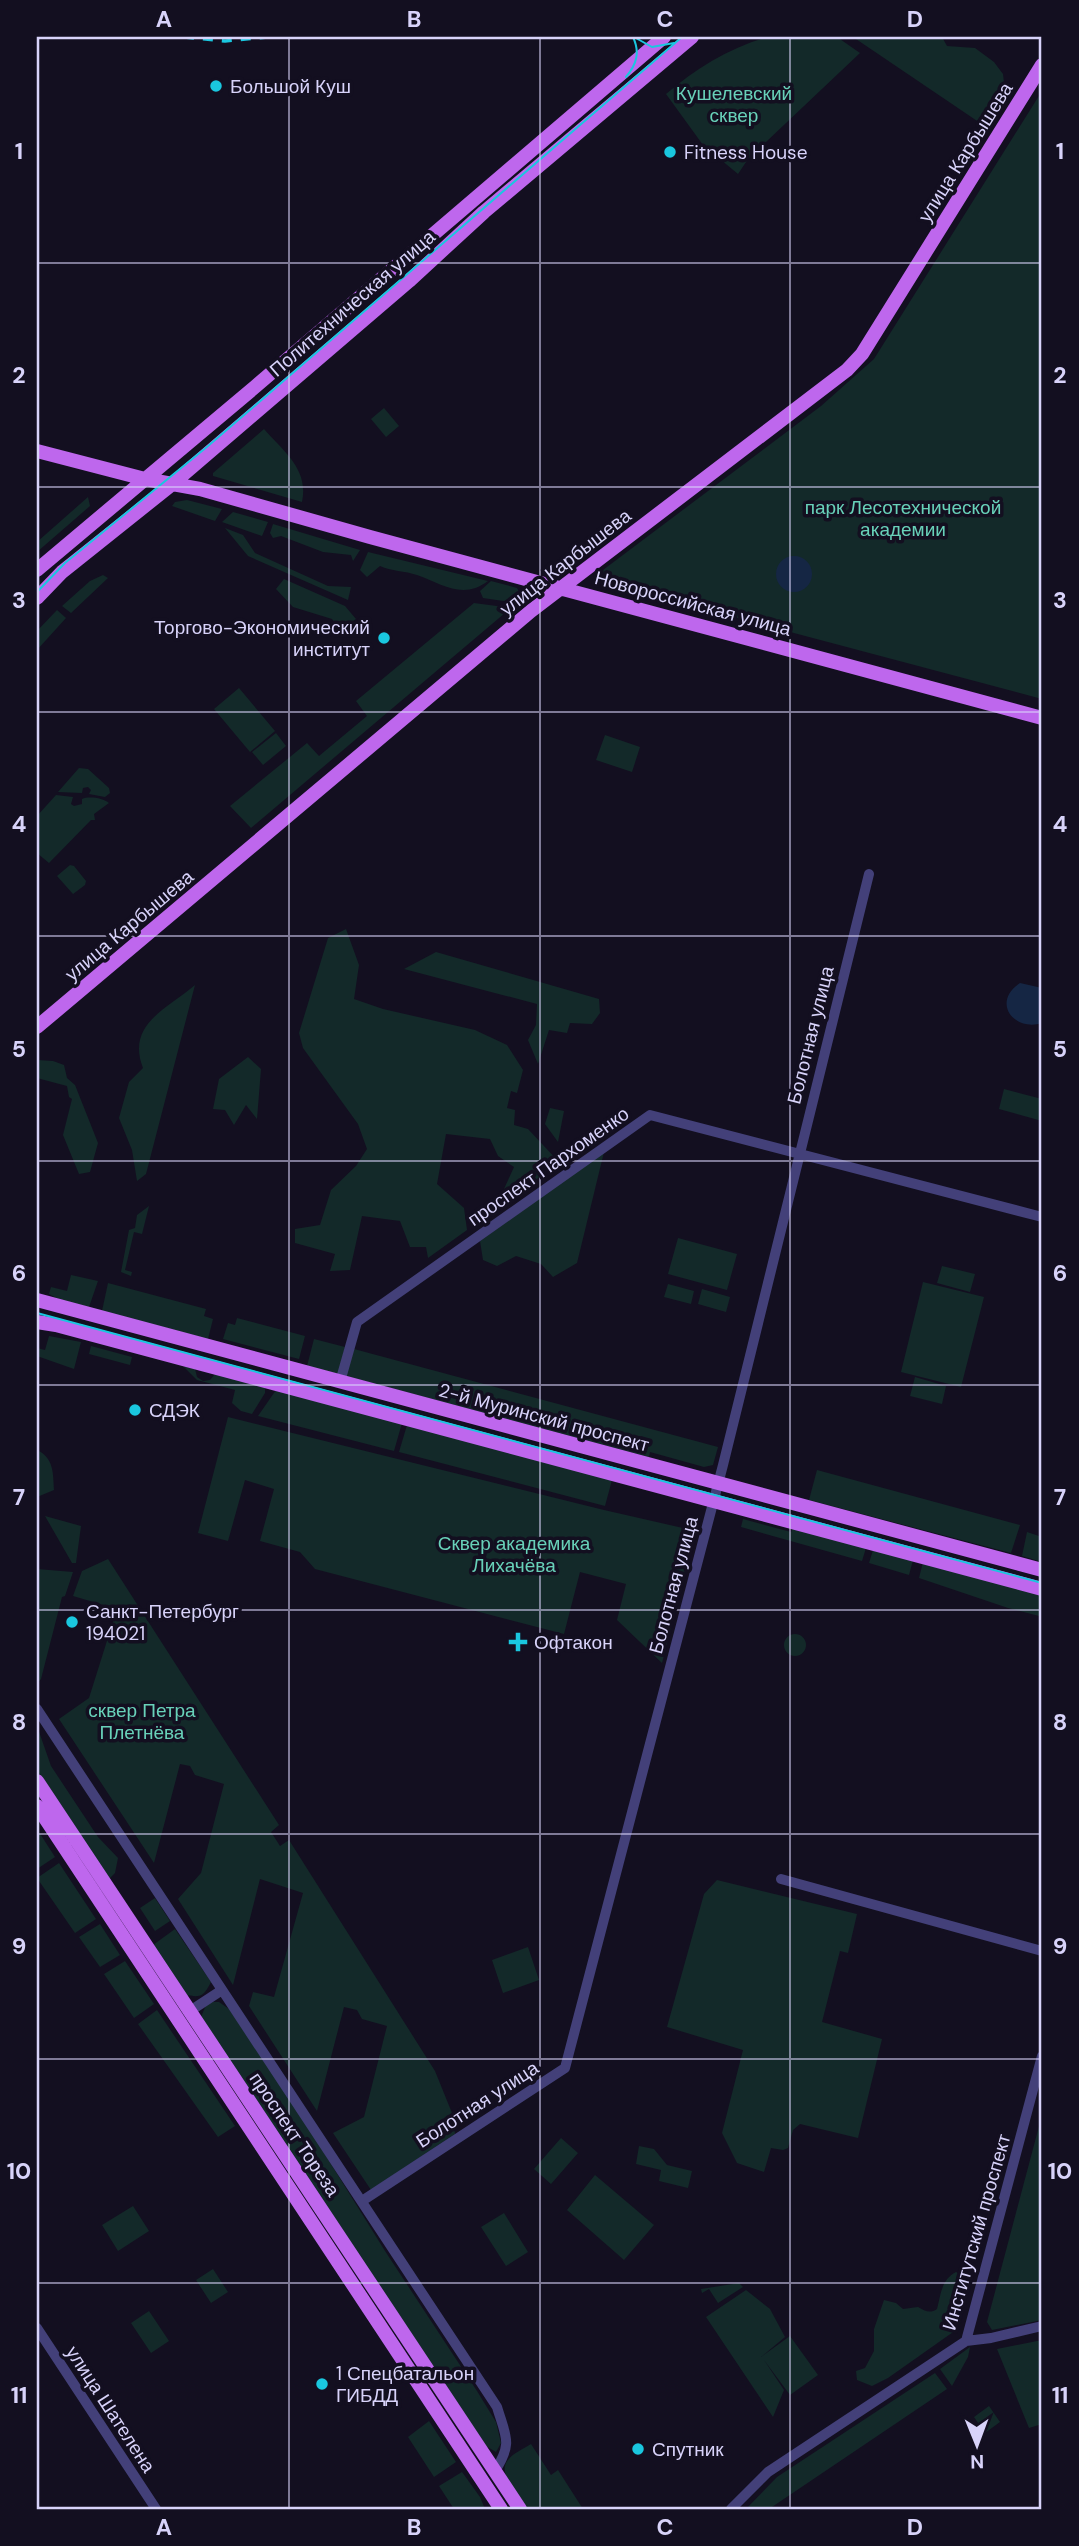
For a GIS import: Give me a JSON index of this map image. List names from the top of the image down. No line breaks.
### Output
{"streets":{"main road":["улица Карбышева","Политехническая улица","Новороссийская улица","2-й Муринский проспект","проспект Тореза"],"street":["Болотная улица","проспект Пархоменко","Институтский проспект","улица Шателена"]},"crossings":[["улица Карбышева","Новороссийская улица"],["Политехническая улица","Новороссийская улица"],["Болотная улица","проспект Пархоменко"],["Болотная улица","2-й Муринский проспект"],["проспект Пархоменко","2-й Муринский проспект"]],"parks":["Кушелевский сквер","парк Лесотехнической академии","Сквер академика Лихачёва","сквер Петра Плетнёва"],"places":{"other":["Большой Куш","Fitness House","Торгово-Экономический институт","СДЭК","Санкт-Петербург 194021","1 Спецбатальон ГИБДД","Спутник"],"health":["Офтакон"]},"north":"bottom","grid":{"columns":["A","B","C","D"],"rows":["1","2","3","4","5","6","7","8","9","10","11"]}}
